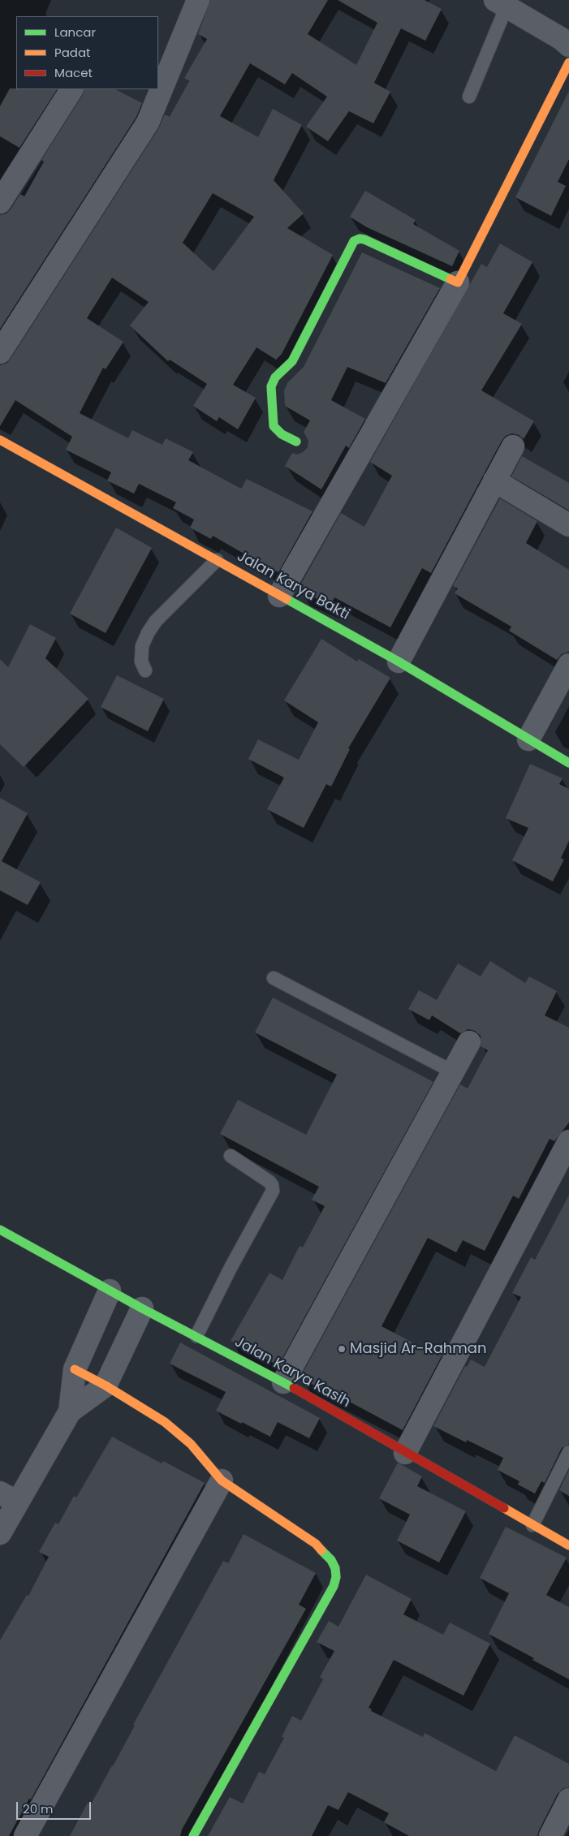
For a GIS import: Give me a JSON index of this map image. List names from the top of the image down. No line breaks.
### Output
{"streets":{"street":["Jalan Karya Bakti","Jalan Karya Kasih"]},"places":["Masjid Ar-Rahman"],"legend":["Lancar","Padat","Macet"],"scale_bar":"20 m"}
